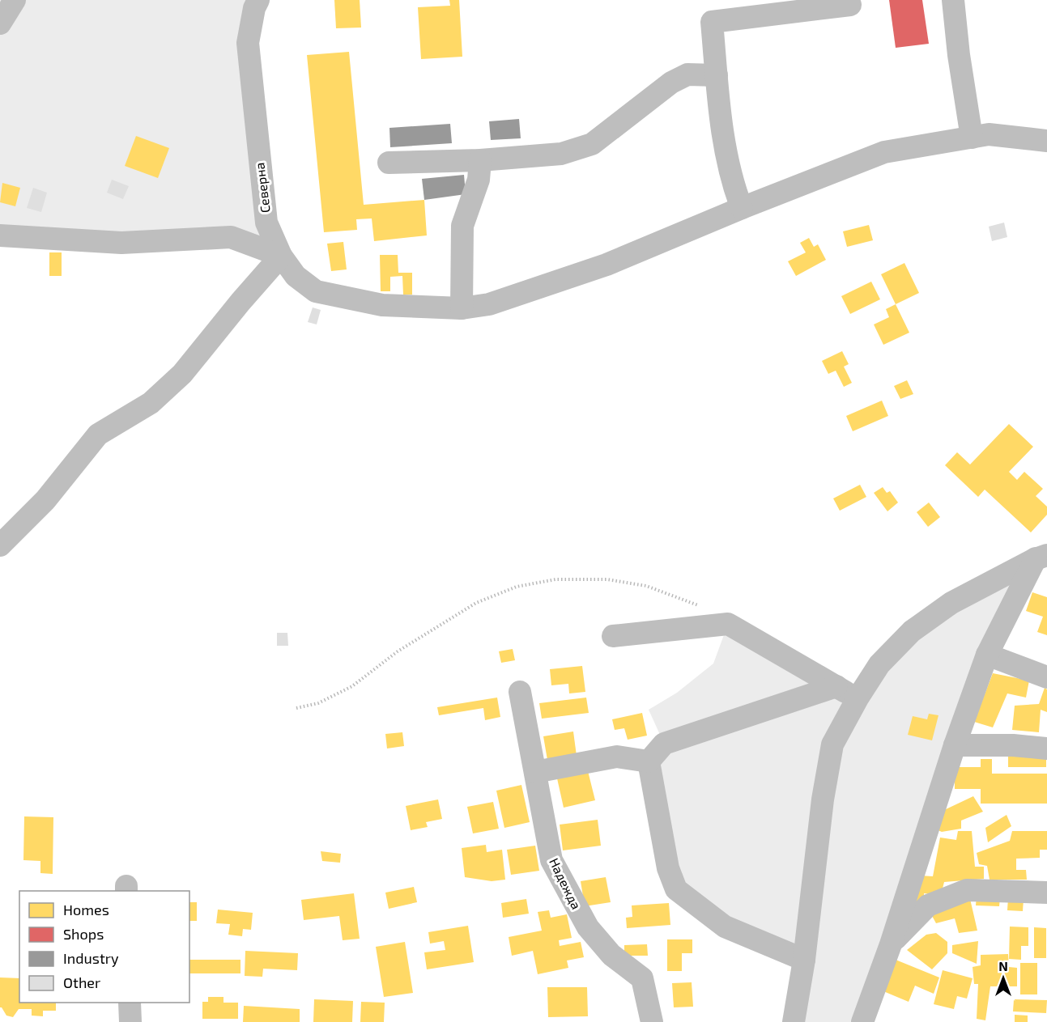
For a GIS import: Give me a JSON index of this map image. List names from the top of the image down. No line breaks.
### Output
{"streets":{"street":["Северна","Надежда"]},"legend":["Homes","Shops","Industry","Other"],"north":"top"}
